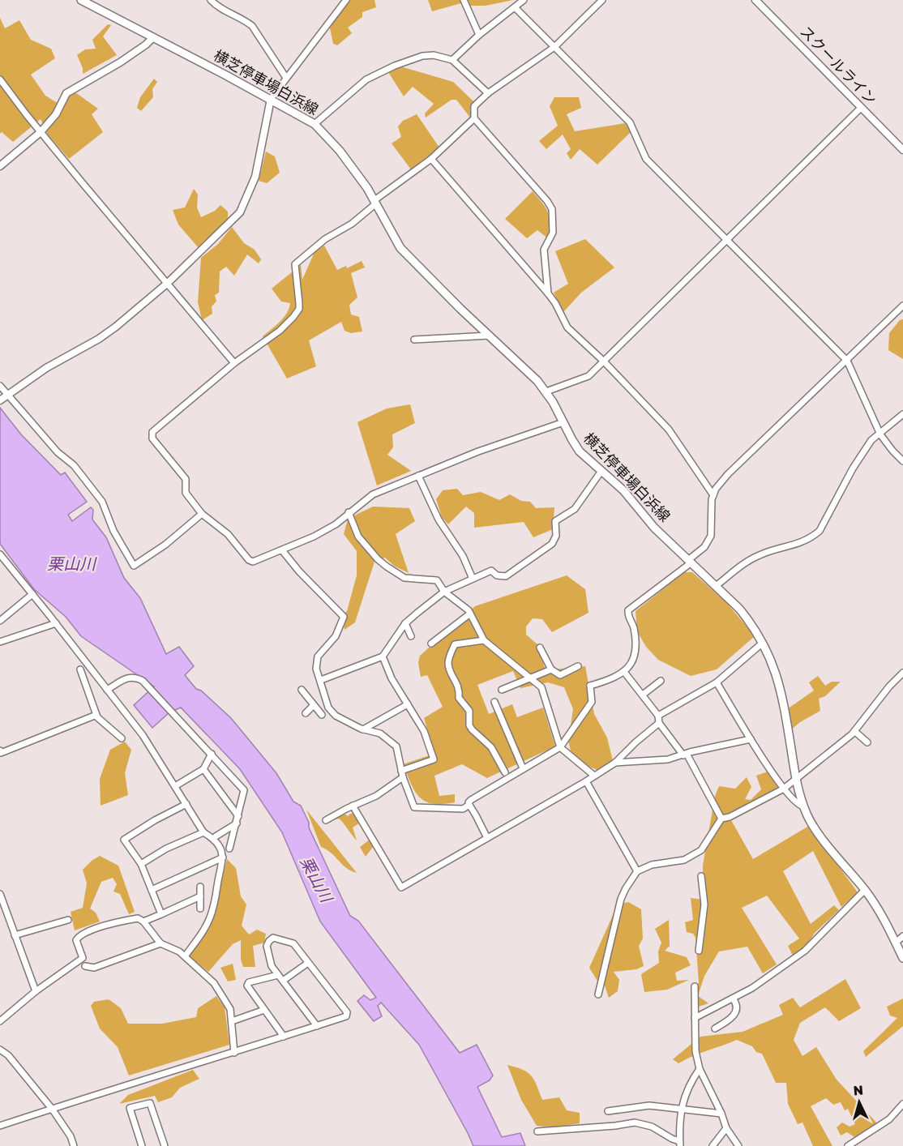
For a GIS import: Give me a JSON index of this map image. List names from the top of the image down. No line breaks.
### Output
{"streets":{"main road":["横芝停車場白浜線"],"street":["スクールライン"]},"water":["栗山川"],"north":"top"}
